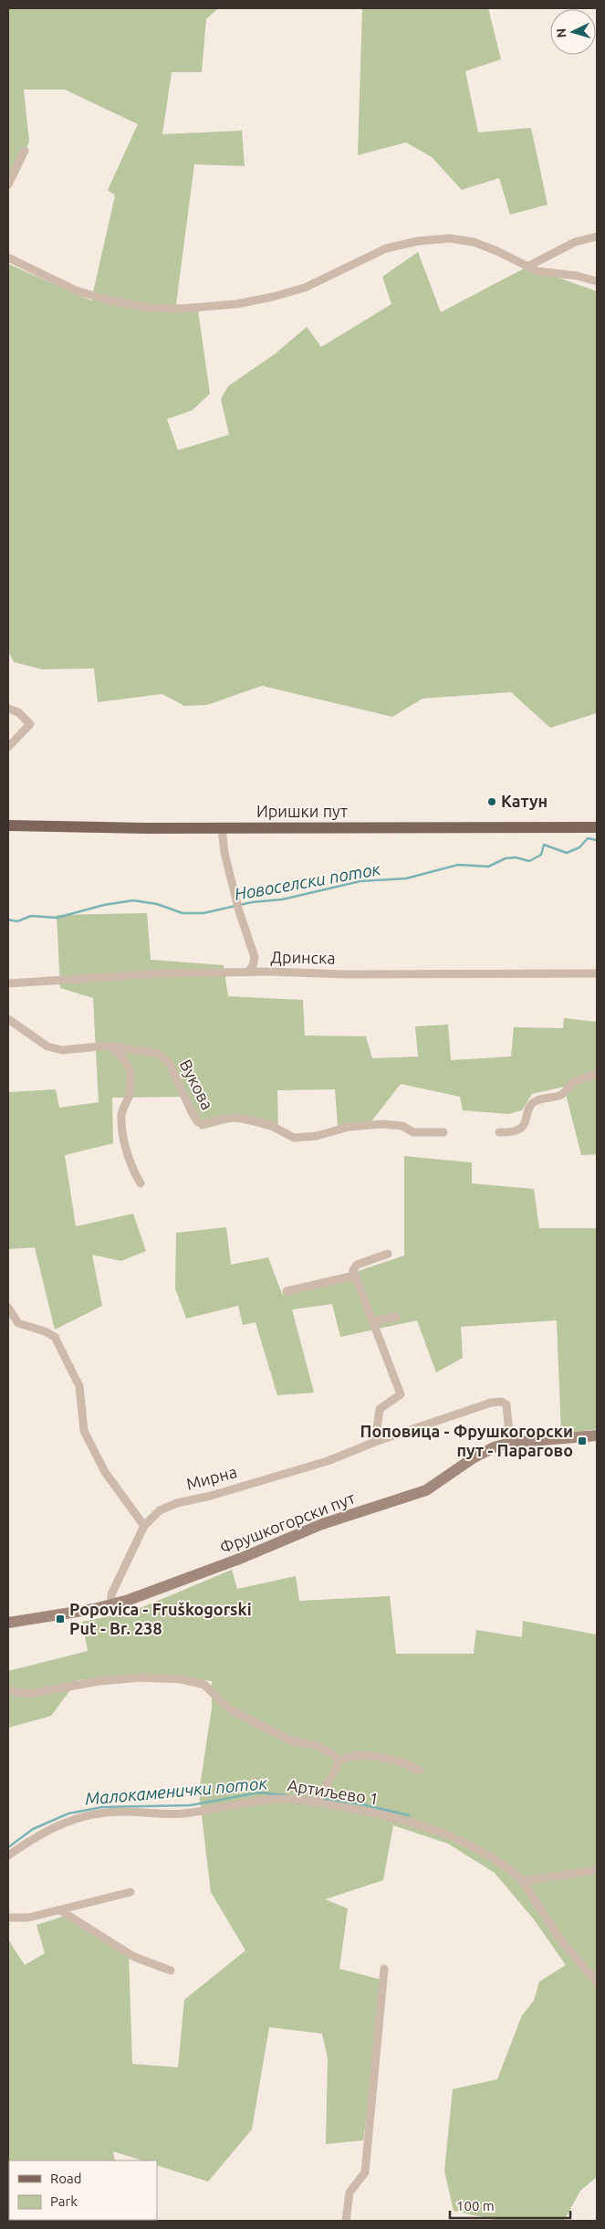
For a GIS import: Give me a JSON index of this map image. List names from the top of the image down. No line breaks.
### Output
{"streets":{"main road":["Иришки пут"],"street":["Дринска","Вукова","Мирна","Фрушкогорски пут","Артиљево 1"]},"crossings":[["Мирна","Фрушкогорски пут"]],"water":["Новоселски поток","Малокаменички поток"],"places":{"other":["Катун"],"transit":["Поповица - Фрушкогорски пут - Парагово","Popovica - Fruškogorski Put - Br. 238"]},"legend":["Road","Park"],"scale_bar":"100 m","north":"left"}
